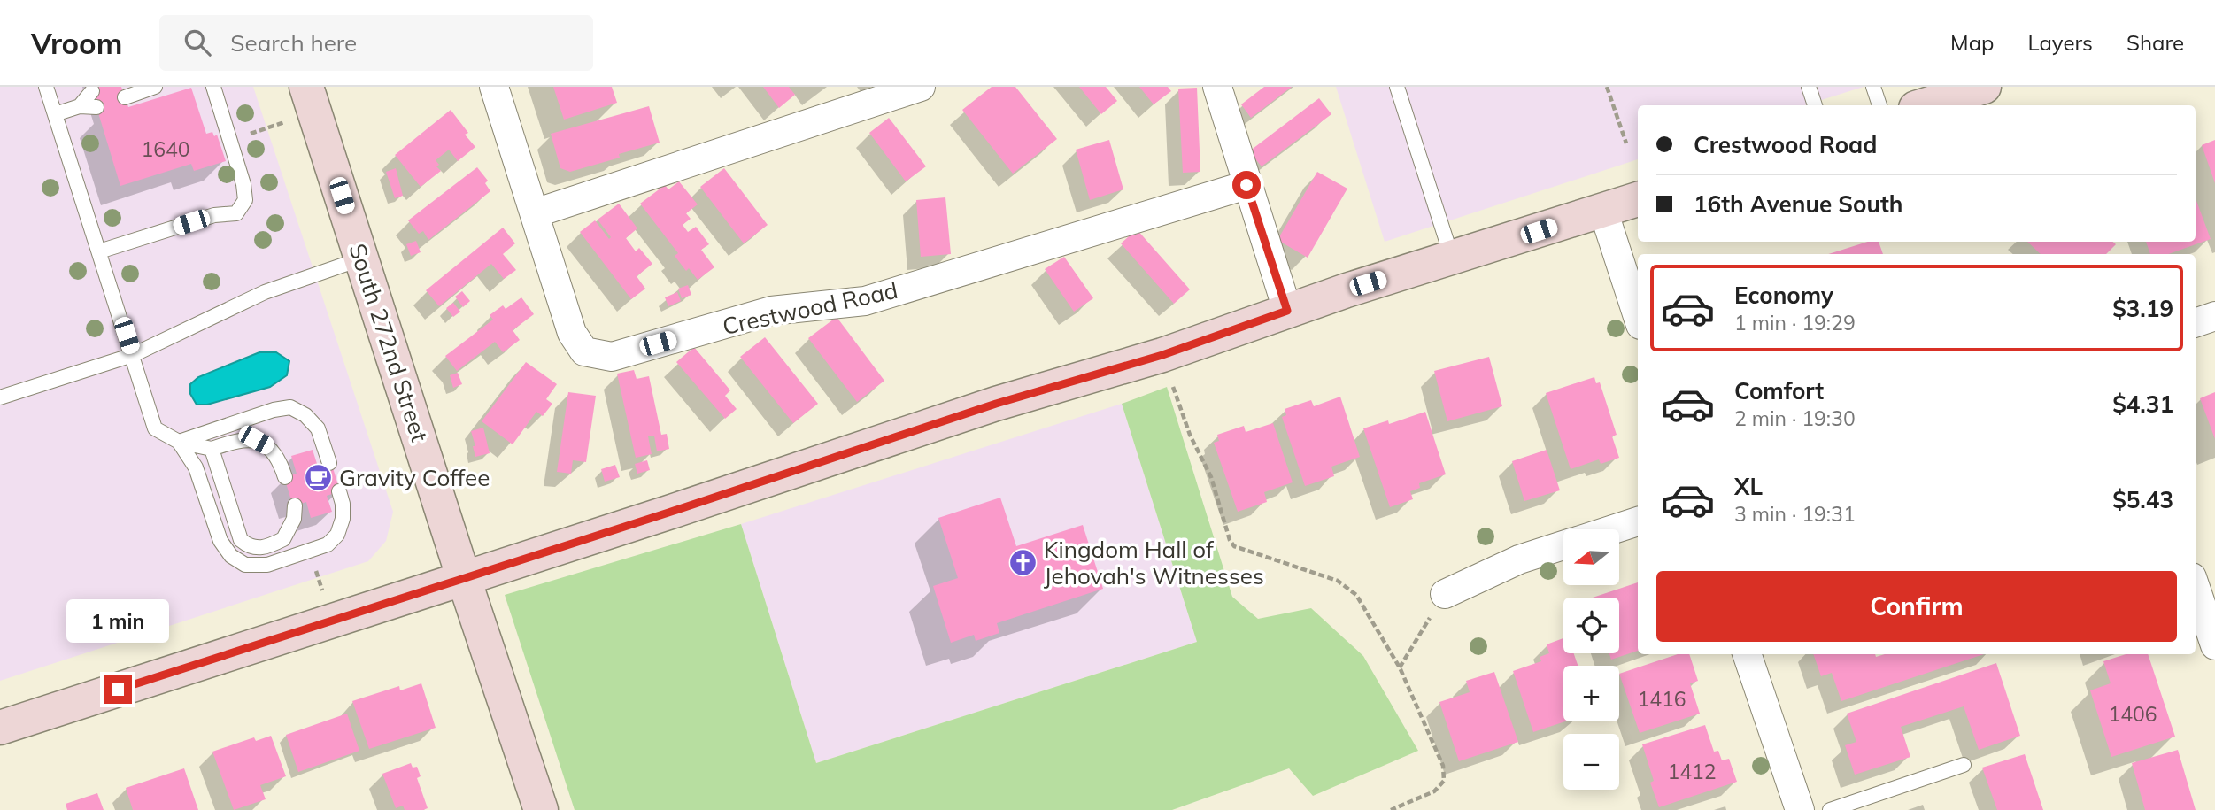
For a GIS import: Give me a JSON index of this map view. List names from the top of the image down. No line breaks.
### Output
{"streets":{"main road":["South 272nd Street"],"street":["Crestwood Road"]},"places":{"cafe":["Gravity Coffee"],"church":["Kingdom Hall of Jehovah's Witnesses"]},"house_numbers":["1640","1416","1406","1412"],"north":"left","page":{"header":"Vroom","search":"Search here","nav":["Map","Layers","Share"],"banner":["Crestwood Road","16th Avenue South"],"list":[{"name":"Economy","note":"1 min · 19:29","value":"$3.19"},{"name":"Comfort","note":"2 min · 19:30","value":"$4.31"},{"name":"XL","note":"3 min · 19:31","value":"$5.43"}],"map_buttons":["+","−"],"buttons":"Confirm","bubble":"1 min"}}
